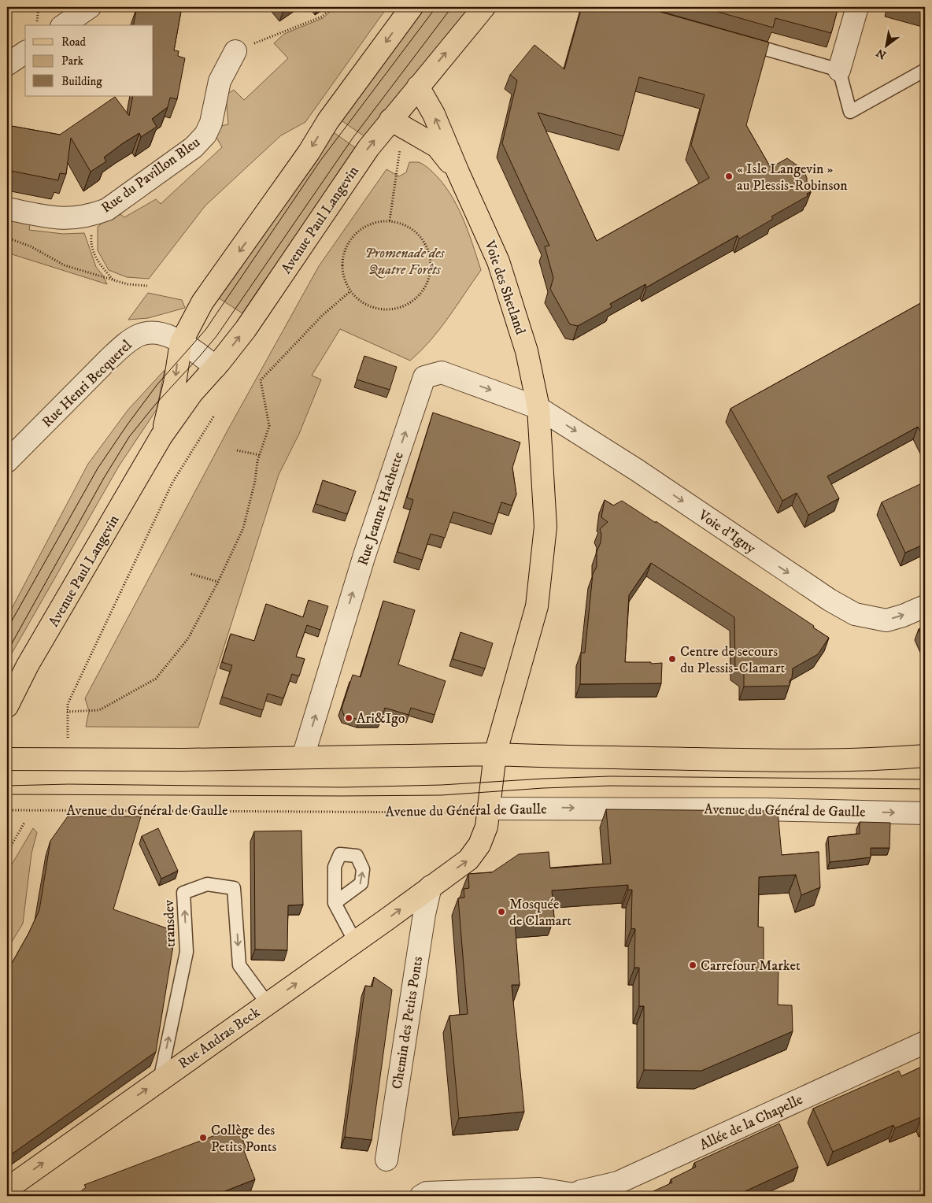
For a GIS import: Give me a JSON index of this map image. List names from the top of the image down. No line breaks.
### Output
{"streets":{"main road":["Avenue Paul Langevin","Voie des Shetland","Rue Andras Beck"],"street":["Rue du Pavillon Bleu","Rue Henri Becquerel","Rue Jeanne Hachette","Voie d'Igny","Avenue du Général de Gaulle","Chemin des Petits Ponts","Allée de la Chapelle"],"lane":["transdev"]},"crossings":[["Avenue Paul Langevin","Voie des Shetland"],["Avenue Paul Langevin","Rue Henri Becquerel"],["Voie des Shetland","Rue Jeanne Hachette"],["Voie des Shetland","Voie d'Igny"],["Voie des Shetland","Rue Andras Beck"],["Rue Jeanne Hachette","Voie d'Igny"],["Avenue du Général de Gaulle","Rue Andras Beck"],["transdev","Rue Andras Beck"],["Chemin des Petits Ponts","Rue Andras Beck"]],"one_way":["Rue Jeanne Hachette","Voie d'Igny","Avenue du Général de Gaulle","Rue Andras Beck"],"parks":["Promenade des Quatre Forêts"],"places":["« Isle Langevin » au Plessis-Robinson","Centre de secours du Plessis-Clamart","Ari&Igo","Mosquée de Clamart","Carrefour Market","Collège des Petits Ponts"],"legend":["Road","Park","Building"],"north":"bottom left"}
